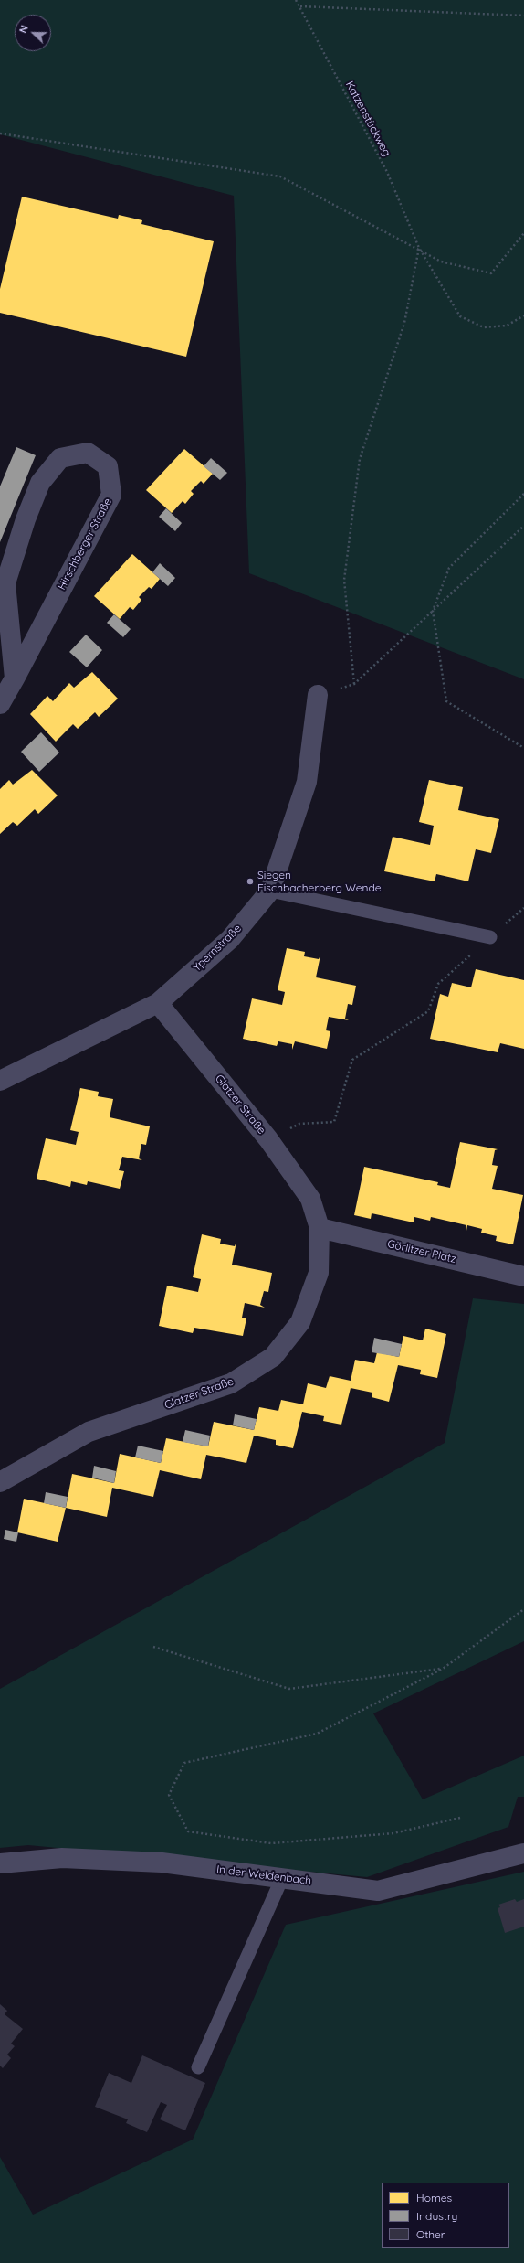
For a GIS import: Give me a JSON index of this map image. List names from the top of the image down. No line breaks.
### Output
{"streets":{"street":["Hirschberger Straße","Ypernstraße","Glatzer Straße","Görlitzer Platz","In der Weidenbach"],"path":["Katzenstückweg"]},"crossings":[["Ypernstraße","Glatzer Straße"],["Glatzer Straße","Görlitzer Platz"]],"places":["Siegen Fischbacherberg Wende"],"legend":["Homes","Industry","Other"],"north":"left"}
